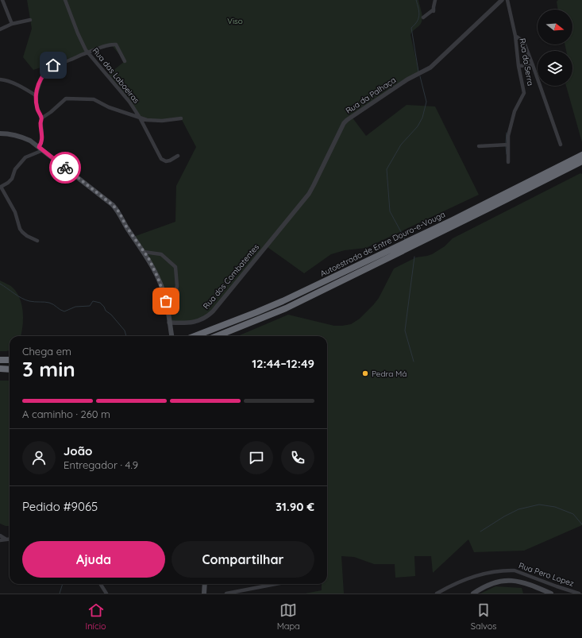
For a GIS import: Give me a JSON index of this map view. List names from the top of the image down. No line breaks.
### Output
{"streets":{"highway":["Autoestrada de Entre Douro-e-Vouga"],"street":["Rua da Serra","Rua das Laboeiras","Rua da Palhaça","Rua dos Combatentes","Rua Pero Lopez"]},"crossings":[["Rua da Palhaça","Rua dos Combatentes"]],"parks":["Viso"],"places":["Pedra Má"],"north":"right","page":{"heading":["3 min","Chega em","12:44–12:49"],"panel":["João","Entregador · 4.9","Pedido #9065","31.90 €"],"bar":"A caminho · 260 m","buttons":["Ajuda","Compartilhar"],"tabs":["Início","Mapa","Salvos"]}}
